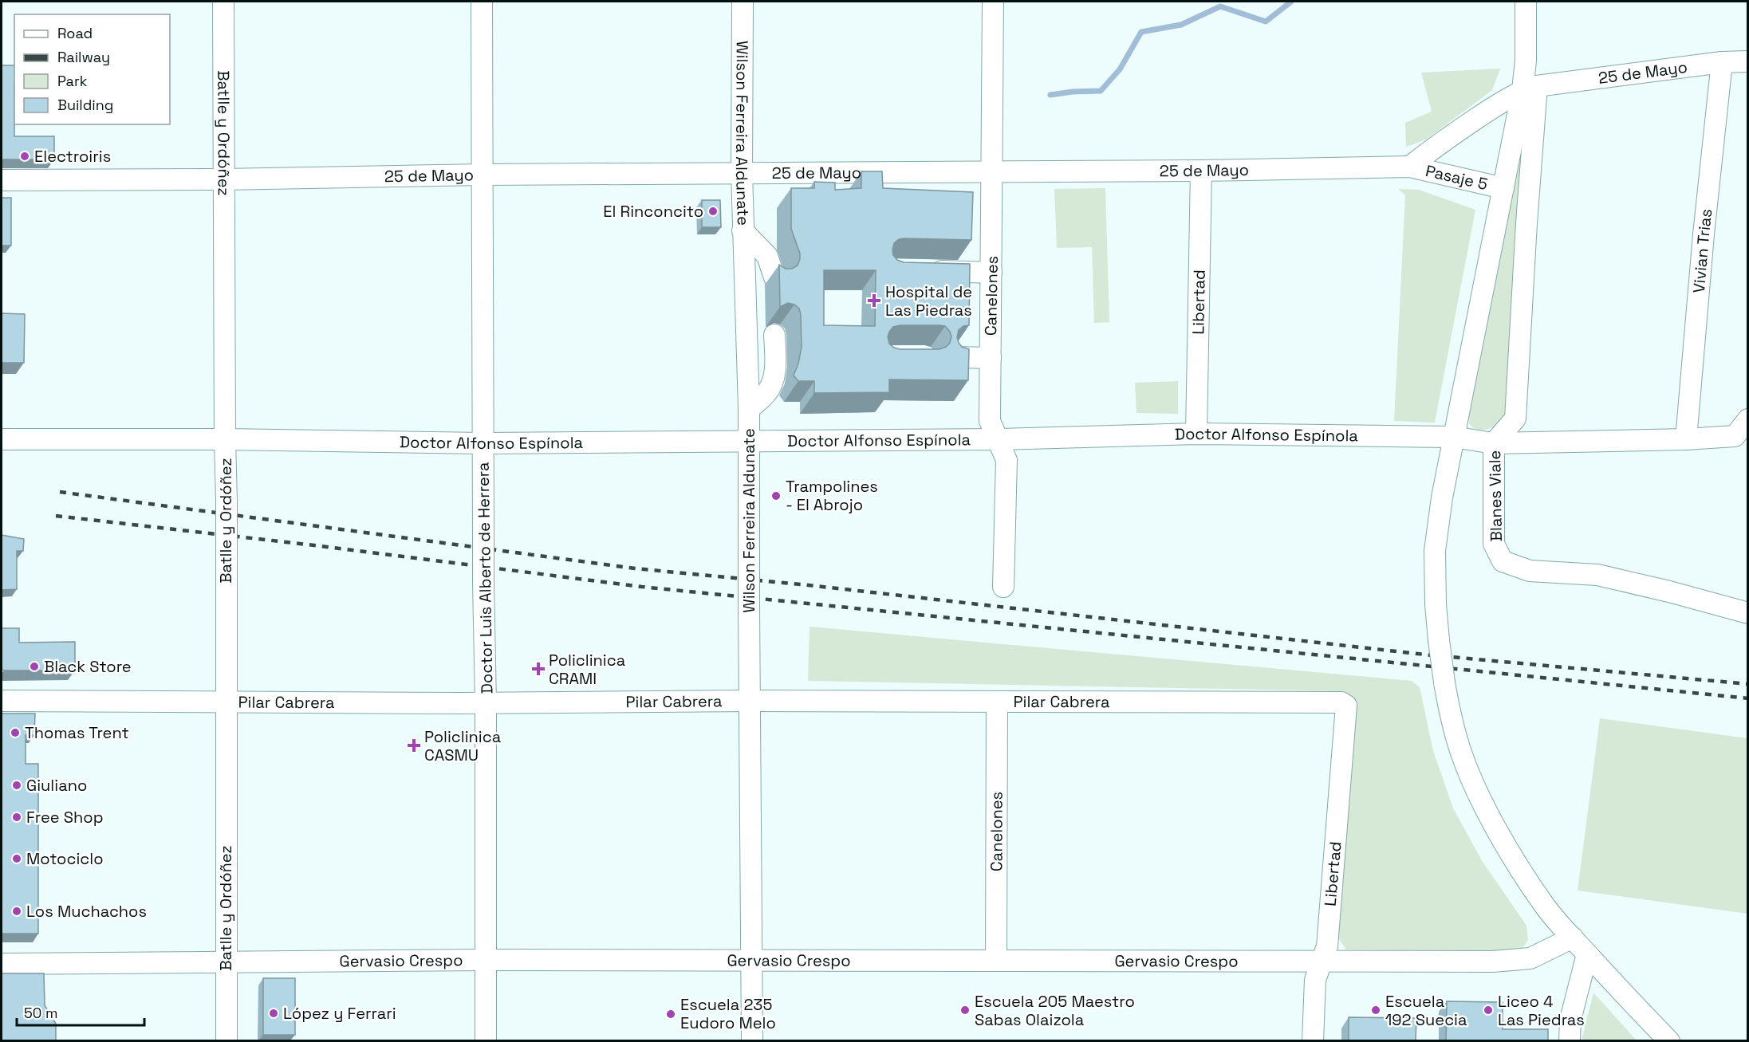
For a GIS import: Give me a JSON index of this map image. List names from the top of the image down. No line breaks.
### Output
{"streets":{"street":["25 de Mayo","Batlle y Ordóñez","Wilson Ferreira Aldunate","Pasaje 5","Vivian Trias","Canelones","Libertad","Doctor Alfonso Espínola","Blanes Viale","Doctor Luis Alberto de Herrera","Pilar Cabrera","Gervasio Crespo"]},"crossings":[["25 de Mayo","Batlle y Ordóñez"],["25 de Mayo","Wilson Ferreira Aldunate"],["25 de Mayo","Pasaje 5"],["25 de Mayo","Vivian Trias"],["25 de Mayo","Canelones"],["25 de Mayo","Libertad"],["25 de Mayo","Blanes Viale"],["25 de Mayo","Doctor Luis Alberto de Herrera"],["Batlle y Ordóñez","Doctor Alfonso Espínola"],["Batlle y Ordóñez","Pilar Cabrera"],["Batlle y Ordóñez","Gervasio Crespo"],["Wilson Ferreira Aldunate","Doctor Alfonso Espínola"],["Wilson Ferreira Aldunate","Pilar Cabrera"],["Wilson Ferreira Aldunate","Gervasio Crespo"],["Vivian Trias","Doctor Alfonso Espínola"],["Canelones","Doctor Alfonso Espínola"],["Canelones","Pilar Cabrera"],["Canelones","Gervasio Crespo"],["Libertad","Doctor Alfonso Espínola"],["Libertad","Pilar Cabrera"],["Libertad","Gervasio Crespo"],["Doctor Alfonso Espínola","Blanes Viale"],["Doctor Alfonso Espínola","Doctor Luis Alberto de Herrera"],["Doctor Luis Alberto de Herrera","Pilar Cabrera"],["Doctor Luis Alberto de Herrera","Gervasio Crespo"]],"places":{"other":["Electroiris","El Rinconcito","Trampolines - El Abrojo","Black Store","Thomas Trent","Giuliano","Free Shop","Motociclo","Los Muchachos","Escuela 205 Maestro Sabas Olaizola","Escuela 192 Suecia","Liceo 4 Las Piedras","López y Ferrari","Escuela 235 Eudoro Melo"],"health":["Hospital de Las Piedras","Policlinica CRAMI","Policlinica CASMU"]},"legend":["Road","Railway","Park","Building"],"scale_bar":"50 m"}
